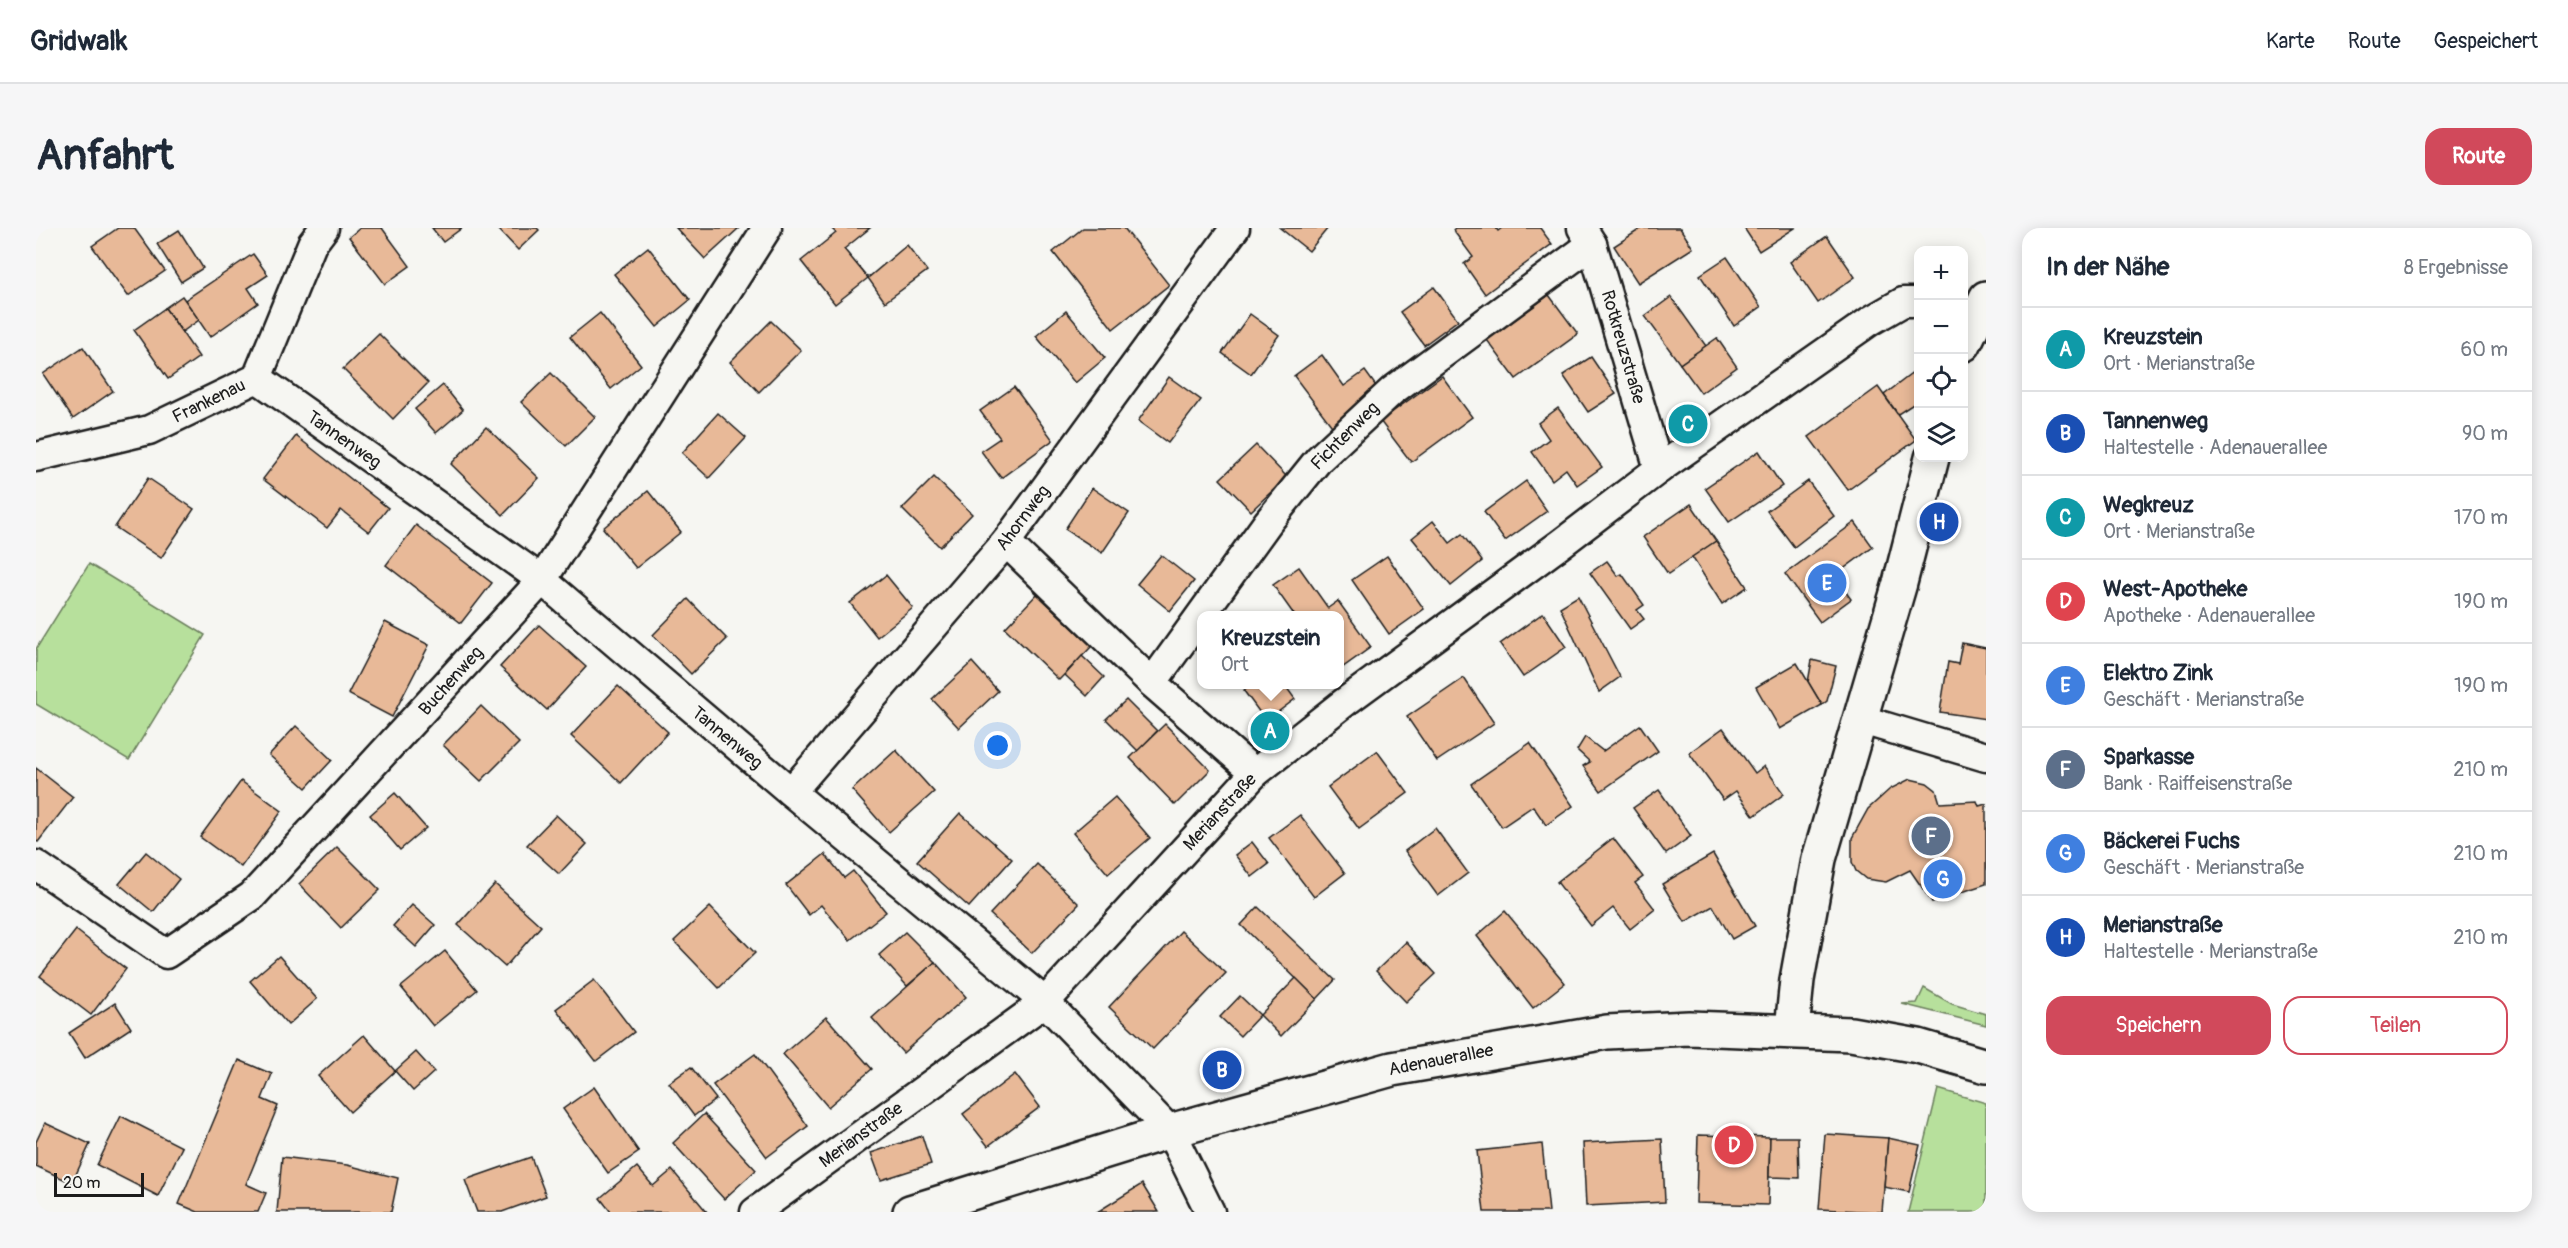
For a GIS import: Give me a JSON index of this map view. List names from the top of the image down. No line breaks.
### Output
{"streets":{"main road":["Adenauerallee"],"street":["Rotkreuzstraße","Frankenau","Fichtenweg","Tannenweg","Ahornweg","Buchenweg","Merianstraße"]},"crossings":[["Rotkreuzstraße","Fichtenweg"],["Rotkreuzstraße","Merianstraße"],["Frankenau","Tannenweg"],["Tannenweg","Ahornweg"],["Tannenweg","Buchenweg"],["Tannenweg","Merianstraße"],["Tannenweg","Adenauerallee"]],"scale_bar":"20 m","page":{"header":"Gridwalk","nav":["Karte","Route","Gespeichert"],"buttons":["Route",["Speichern","Teilen"]],"title":"Anfahrt","heading":["In der Nähe","8 Ergebnisse"],"map_buttons":["+","−"],"list":[{"mark":"A","name":"Kreuzstein","note":"Ort · Merianstraße","value":"60 m"},{"mark":"B","name":"Tannenweg","note":"Haltestelle · Adenauerallee","value":"90 m"},{"mark":"C","name":"Wegkreuz","note":"Ort · Merianstraße","value":"170 m"},{"mark":"D","name":"West-Apotheke","note":"Apotheke · Adenauerallee","value":"190 m"},{"mark":"E","name":"Elektro Zink","note":"Geschäft · Merianstraße","value":"190 m"},{"mark":"F","name":"Sparkasse","note":"Bank · Raiffeisenstraße","value":"210 m"},{"mark":"G","name":"Bäckerei Fuchs","note":"Geschäft · Merianstraße","value":"210 m"},{"mark":"H","name":"Merianstraße","note":"Haltestelle · Merianstraße","value":"210 m"}],"pins":["C","H","E","A","F","G","B","D"],"popup":["Kreuzstein","Ort"],"scale":"20 m"}}
